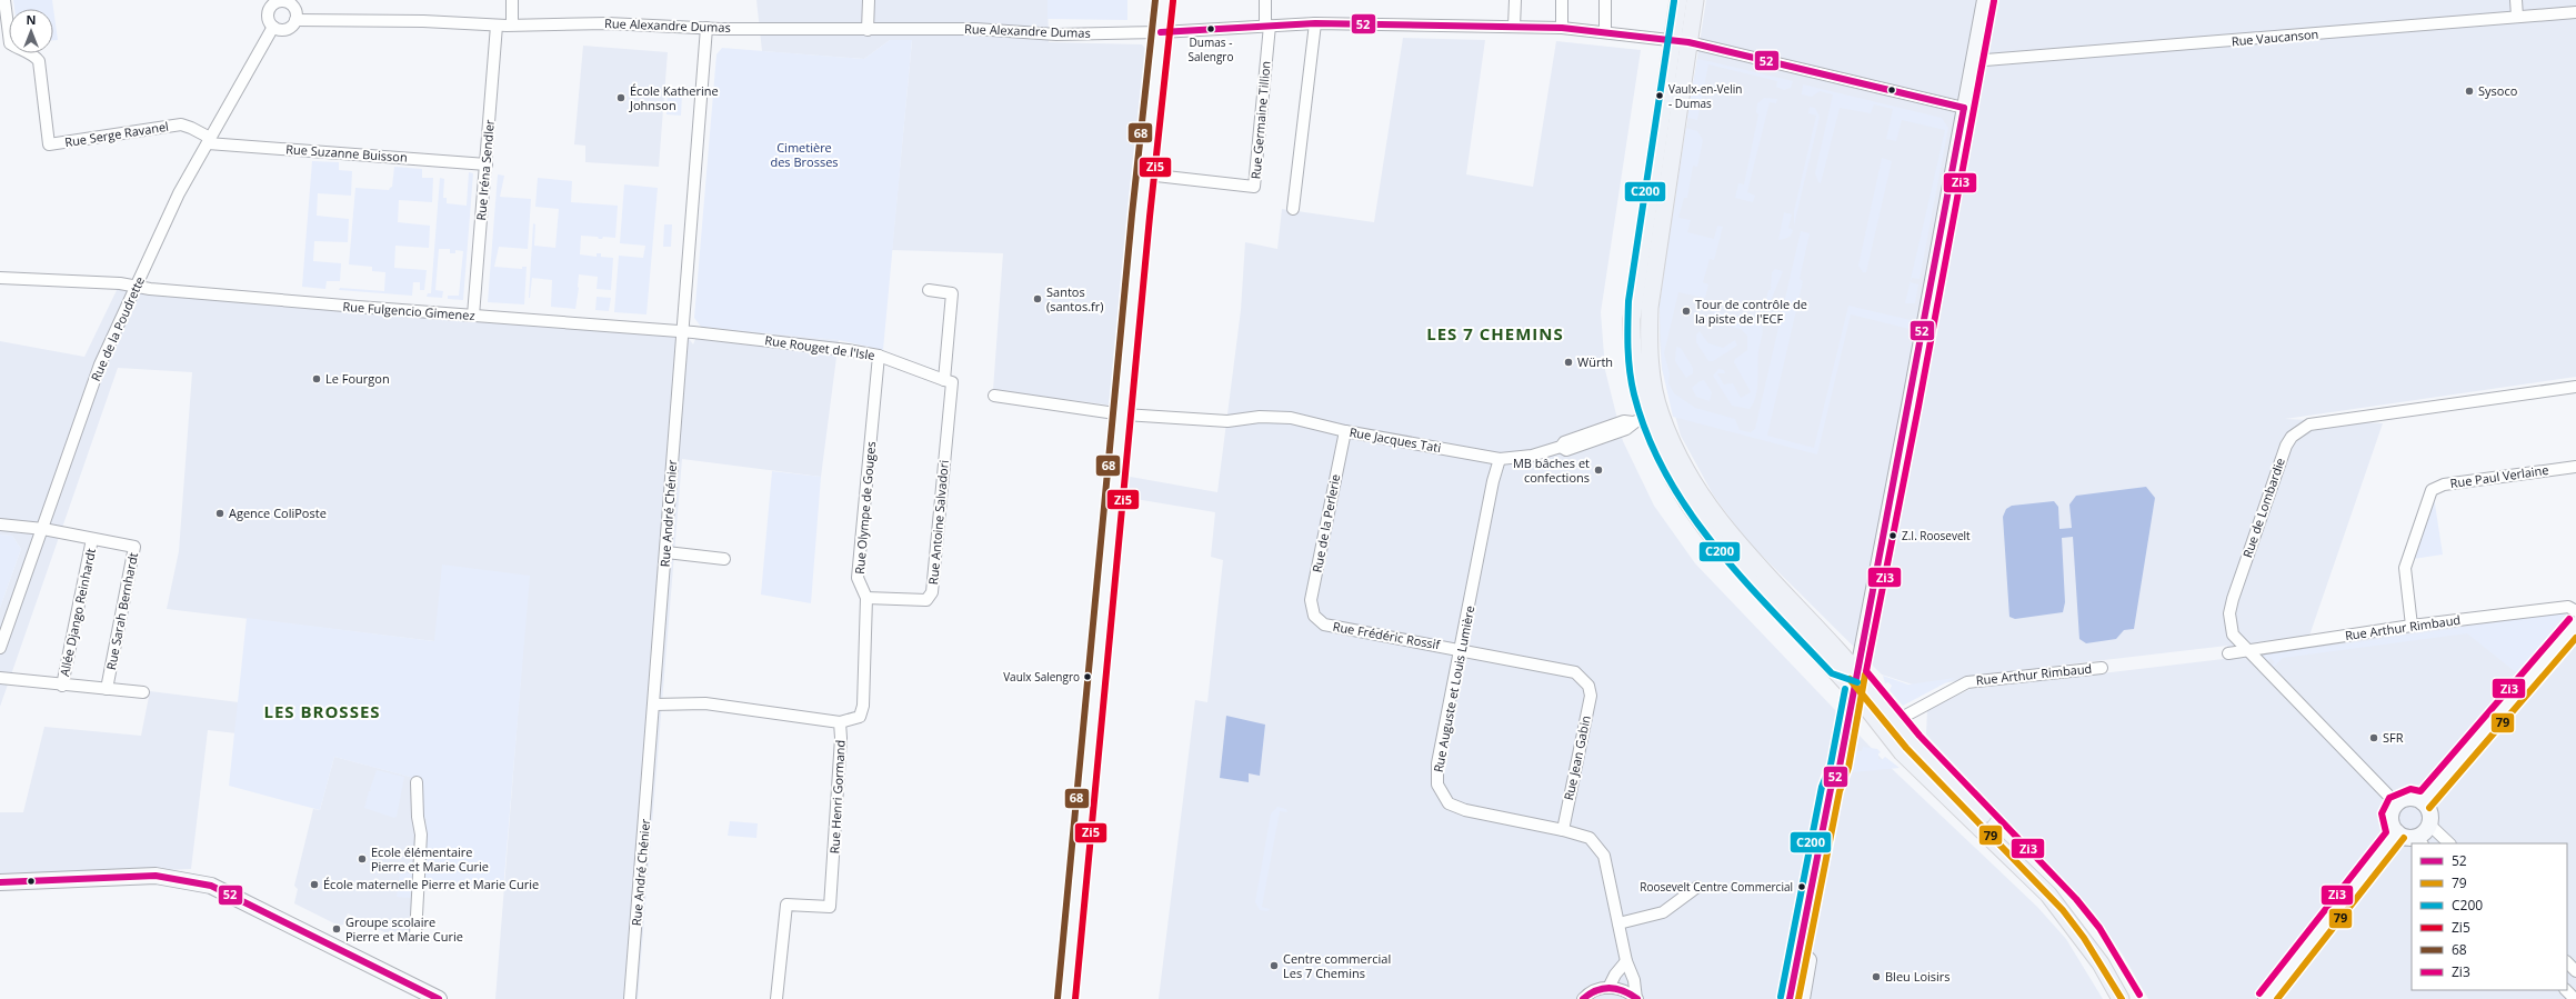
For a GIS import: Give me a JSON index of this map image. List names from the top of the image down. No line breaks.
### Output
{"streets":{"street":["Rue Alexandre Dumas","Rue Vaucanson","Rue Germaine Tillion","Rue Serge Ravanel","Rue Suzanne Buisson","Rue Iréna Sendler","Rue Fulgencio Gimenez","Rue de la Poudrette","Rue Rouget de l'Isle","Rue Jacques Tati","Rue Paul Verlaine","Rue Olympe de Gouges","Rue de Lombardie","Rue André Chénier","Rue Antoine Salvadori","Rue de la Perlerie","Rue Sarah Bernhardt","Allée Django Reinhardt","Rue Arthur Rimbaud","Rue Frédéric Rossif","Rue Auguste et Louis Lumière","Rue Jean Gabin","Rue Henri Gormand"]},"crossings":[["Rue Alexandre Dumas","Rue Germaine Tillion"],["Rue Alexandre Dumas","Rue Iréna Sendler"],["Rue Alexandre Dumas","Rue de la Poudrette"],["Rue Alexandre Dumas","Rue André Chénier"],["Rue Serge Ravanel","Rue Suzanne Buisson"],["Rue Serge Ravanel","Rue de la Poudrette"],["Rue Suzanne Buisson","Rue Iréna Sendler"],["Rue Suzanne Buisson","Rue de la Poudrette"],["Rue Iréna Sendler","Rue Fulgencio Gimenez"],["Rue Fulgencio Gimenez","Rue de la Poudrette"],["Rue Fulgencio Gimenez","Rue Rouget de l'Isle"],["Rue Fulgencio Gimenez","Rue André Chénier"],["Rue de la Poudrette","Rue Sarah Bernhardt"],["Rue Rouget de l'Isle","Rue Olympe de Gouges"],["Rue Rouget de l'Isle","Rue André Chénier"],["Rue Rouget de l'Isle","Rue Antoine Salvadori"],["Rue Jacques Tati","Rue de la Perlerie"],["Rue Jacques Tati","Rue Auguste et Louis Lumière"],["Rue Paul Verlaine","Rue Arthur Rimbaud"],["Rue Olympe de Gouges","Rue Antoine Salvadori"],["Rue Olympe de Gouges","Rue Henri Gormand"],["Rue de Lombardie","Rue Arthur Rimbaud"],["Rue André Chénier","Rue Henri Gormand"],["Rue de la Perlerie","Rue Frédéric Rossif"],["Rue Sarah Bernhardt","Allée Django Reinhardt"],["Rue Frédéric Rossif","Rue Auguste et Louis Lumière"],["Rue Frédéric Rossif","Rue Jean Gabin"],["Rue Auguste et Louis Lumière","Rue Jean Gabin"]],"districts":["LES 7 CHEMINS","LES BROSSES"],"parks":["Cimetière des Brosses"],"places":["Dumas - Salengro","Sysoco","Vaulx-en-Velin - Dumas","École Katherine Johnson","Santos (santos.fr)","Tour de contrôle de la piste de l'ECF","Würth","Le Fourgon","MB bâches et confections","Agence ColiPoste","Z.I. Roosevelt","Vaulx Salengro","SFR","Ecole élémentaire Pierre et Marie Curie","École maternelle Pierre et Marie Curie","Roosevelt Centre Commercial","Groupe scolaire Pierre et Marie Curie","Centre commercial Les 7 Chemins","Bleu Loisirs"],"lines":["transit line 68","transit line C200","transit line Zi5","transit line Zi3","transit line 52","transit line 79"],"legend":["52","79","C200","Zi5","68","Zi3"],"north":"top"}
